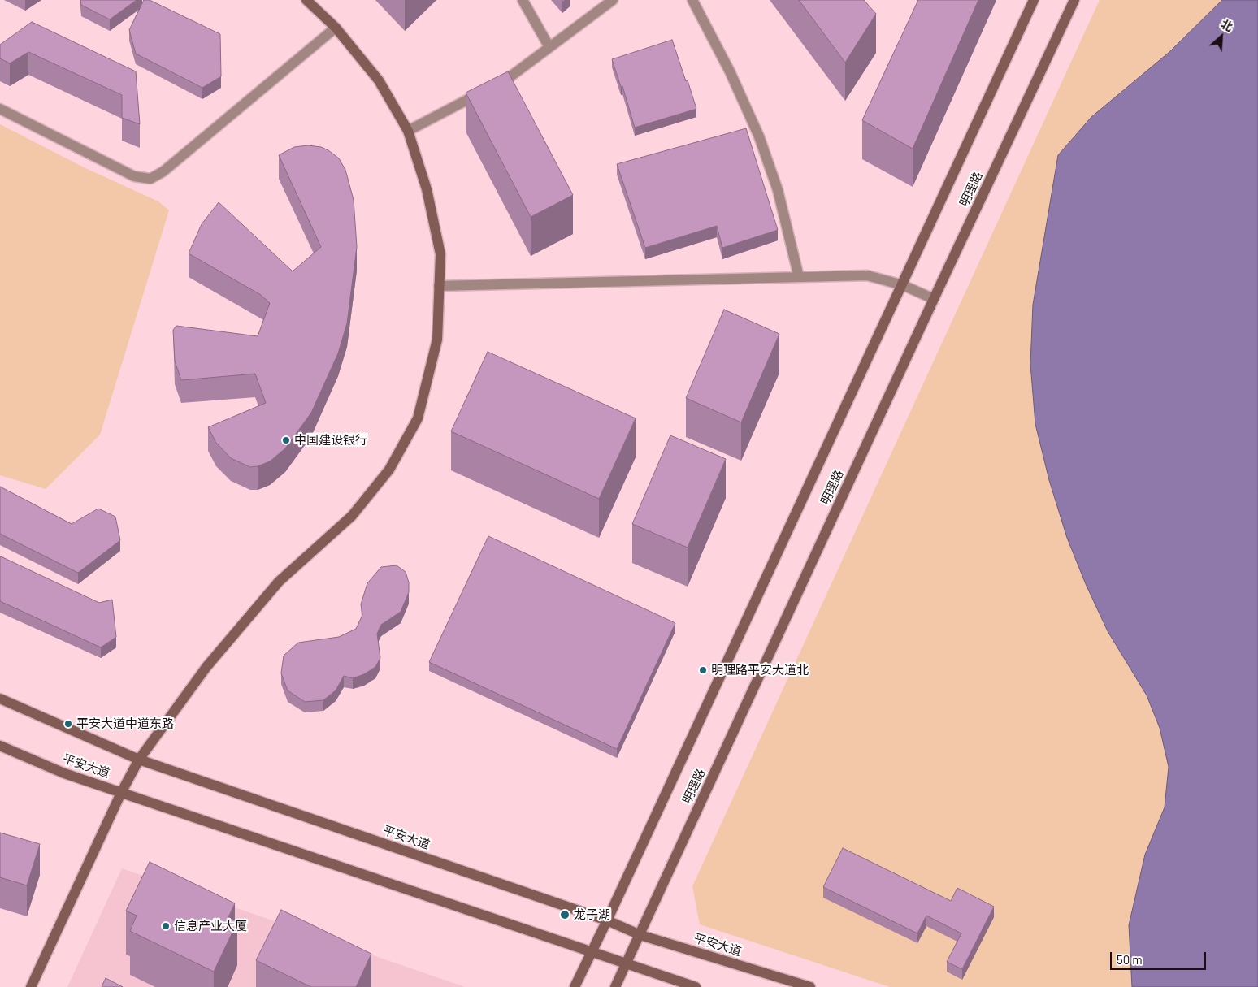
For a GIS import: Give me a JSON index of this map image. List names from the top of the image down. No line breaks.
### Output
{"streets":{"main road":["明理路","平安大道"]},"crossings":[["明理路","平安大道"]],"places":["中国建设银行","明理路平安大道北","平安大道中道东路","龙子湖","信息产业大厦"],"scale_bar":"50 m","north":"top right"}
